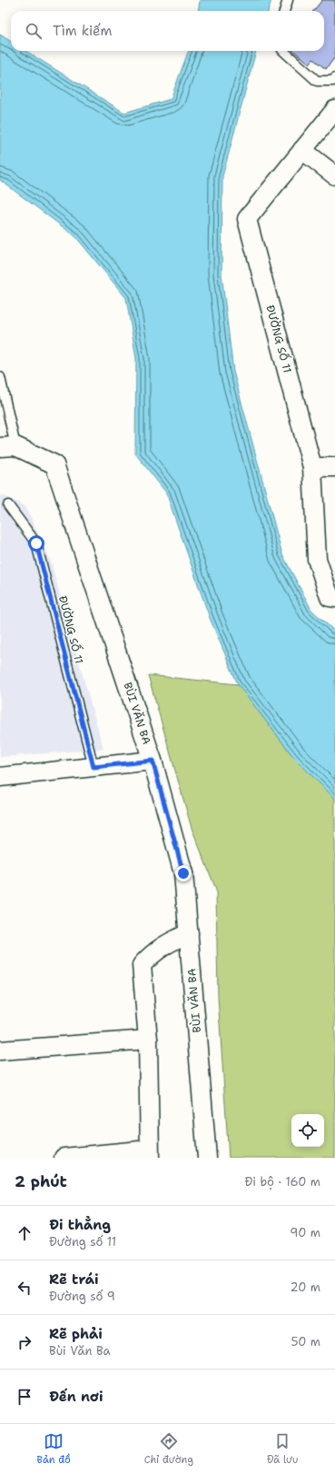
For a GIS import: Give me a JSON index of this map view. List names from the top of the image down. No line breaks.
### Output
{"streets":{"street":["ĐƯỜNG SỐ 11","BÙI VĂN BA"]},"page":{"search":"Tìm kiếm","heading":["2 phút","Đi bộ · 160 m"],"list":[["Đi thẳng","Đường số 11","90 m"],["Rẽ trái","Đường số 9","20 m"],["Rẽ phải","Bùi Văn Ba","50 m"],"Đến nơi"],"nav":["Bản đồ","Chỉ đường","Đã lưu"]}}
